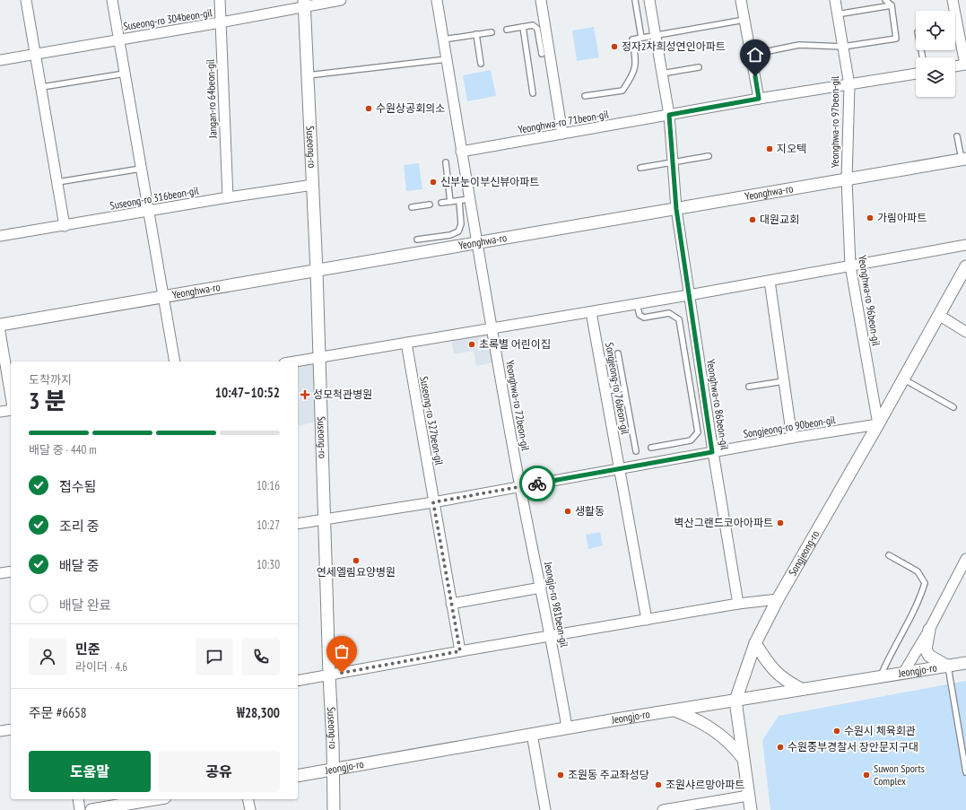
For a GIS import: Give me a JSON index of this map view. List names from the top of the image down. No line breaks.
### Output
{"streets":{"street":["Suseong-ro 304beon-gil","Jangan-ro 64beon-gil","Yeonghwa-ro 71beon-gil","Yeonghwa-ro 97beon-gil","Suseong-ro","Yeonghwa-ro","Suseong-ro 316beon-gil","Yeonghwa-ro 96beon-gil","Songjeong-ro 76beon-gil","Yeonghwa-ro 86beon-gil","Yeonghwa-ro 72beon-gil","Suseong-ro 327beon-gil","Songjeong-ro 90beon-gil","Songjeong-ro","Jeongjo-ro 981beon-gil","Jeongjo-ro"]},"crossings":[["Suseong-ro 304beon-gil","Jangan-ro 64beon-gil"],["Suseong-ro 304beon-gil","Suseong-ro"],["Jangan-ro 64beon-gil","Suseong-ro 316beon-gil"],["Yeonghwa-ro 71beon-gil","Yeonghwa-ro 97beon-gil"],["Yeonghwa-ro 71beon-gil","Yeonghwa-ro 86beon-gil"],["Yeonghwa-ro 97beon-gil","Yeonghwa-ro"],["Yeonghwa-ro 97beon-gil","Yeonghwa-ro 96beon-gil"],["Suseong-ro","Yeonghwa-ro"],["Suseong-ro","Suseong-ro 316beon-gil"],["Suseong-ro","Songjeong-ro 90beon-gil"],["Suseong-ro","Jeongjo-ro"],["Yeonghwa-ro","Yeonghwa-ro 96beon-gil"],["Yeonghwa-ro","Yeonghwa-ro 86beon-gil"],["Yeonghwa-ro","Yeonghwa-ro 72beon-gil"],["Yeonghwa-ro 96beon-gil","Songjeong-ro 90beon-gil"],["Yeonghwa-ro 96beon-gil","Songjeong-ro"],["Songjeong-ro 76beon-gil","Songjeong-ro 90beon-gil"],["Yeonghwa-ro 86beon-gil","Songjeong-ro 90beon-gil"],["Yeonghwa-ro 72beon-gil","Songjeong-ro 90beon-gil"],["Yeonghwa-ro 72beon-gil","Jeongjo-ro 981beon-gil"],["Suseong-ro 327beon-gil","Songjeong-ro 90beon-gil"],["Songjeong-ro 90beon-gil","Songjeong-ro"],["Songjeong-ro 90beon-gil","Jeongjo-ro 981beon-gil"],["Songjeong-ro","Jeongjo-ro"],["Jeongjo-ro 981beon-gil","Jeongjo-ro"]],"places":{"other":["정자2차희성연인아파트","수원상공회의소","지오텍","신부눈이부신뷰아파트","가림아파트","대원교회","초록별 어린이집","생활동","벽산그랜드코아아파트","연세엘림요양병원","수원시 체육회관","수원중부경찰서 장안문지구대","조원동 주교좌성당","Suwon Sports Complex","조원샤르망아파트"],"health":["성모척관병원"]},"page":{"heading":["3 분","도착까지","10:47–10:52"],"panel":["민준","라이더 · 4.6","주문 #6658","₩28,300"],"bar":"배달 중 · 440 m","list":[["접수됨","10:16"],["조리 중","10:27"],["배달 중","10:30"],"배달 완료"],"buttons":["도움말","공유"]}}
